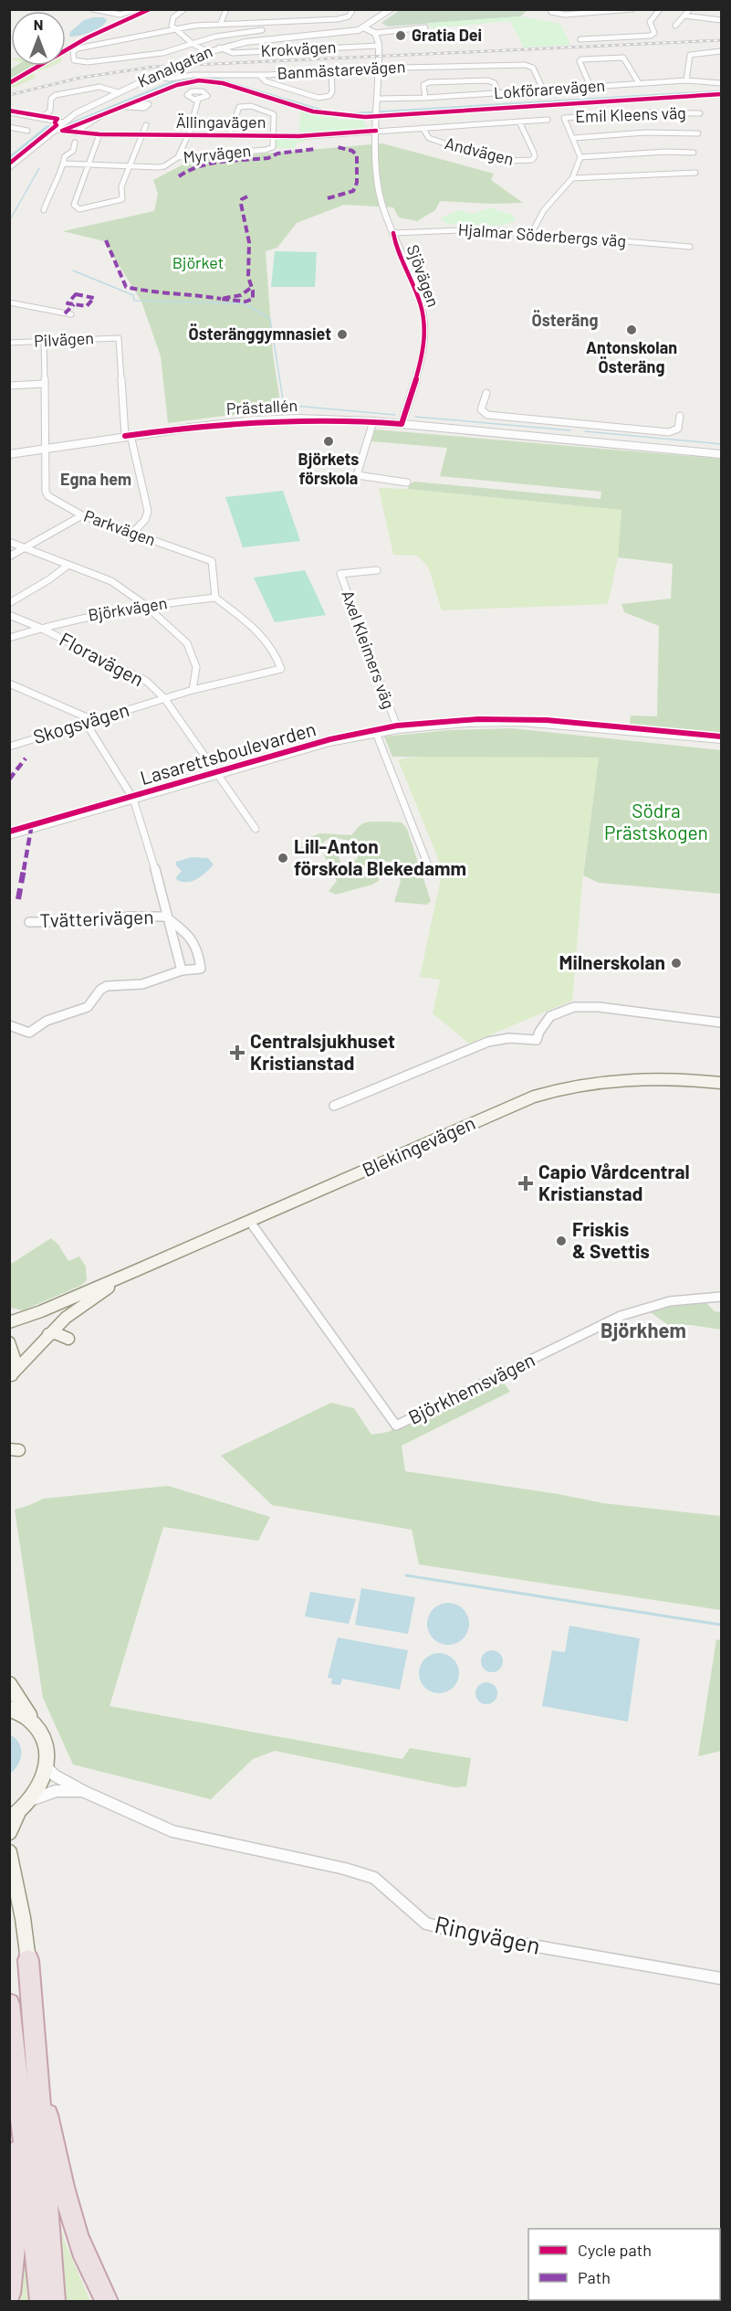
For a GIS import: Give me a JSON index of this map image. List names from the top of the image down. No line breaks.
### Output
{"streets":{"main road":["Blekingevägen"],"street":["Krokvägen","Kanalgatan","Banmästarevägen","Lokförarevägen","Emil Kleens väg","Ällingavägen","Andvägen","Myrvägen","Hjalmar Söderbergs väg","Sjövägen","Pilvägen","Prästallén","Parkvägen","Björkvägen","Axel Kleimers väg","Floravägen","Skogsvägen","Lasarettsboulevarden","Tvätterivägen","Björkhemsvägen","Ringvägen"]},"crossings":[["Krokvägen","Kanalgatan"],["Krokvägen","Sjövägen"],["Kanalgatan","Banmästarevägen"],["Kanalgatan","Ällingavägen"],["Banmästarevägen","Lokförarevägen"],["Banmästarevägen","Sjövägen"],["Lokförarevägen","Sjövägen"],["Ällingavägen","Andvägen"],["Ällingavägen","Myrvägen"],["Ällingavägen","Sjövägen"],["Hjalmar Söderbergs väg","Sjövägen"],["Sjövägen","Prästallén"],["Pilvägen","Prästallén"],["Pilvägen","Parkvägen"],["Prästallén","Parkvägen"],["Parkvägen","Björkvägen"],["Parkvägen","Skogsvägen"],["Björkvägen","Floravägen"],["Björkvägen","Skogsvägen"],["Axel Kleimers väg","Lasarettsboulevarden"],["Floravägen","Skogsvägen"],["Floravägen","Lasarettsboulevarden"],["Blekingevägen","Björkhemsvägen"]],"districts":["Österäng","Egna hem","Björkhem"],"parks":["Björket","Södra Prästskogen"],"places":{"other":["Gratia Dei","Antonskolan Österäng","Österänggymnasiet","Björkets förskola","Lill-Anton förskola Blekedamm","Milnerskolan","Friskis & Svettis"],"health":["Centralsjukhuset Kristianstad","Capio Vårdcentral Kristianstad"]},"legend":["Cycle path","Path"],"north":"top"}
